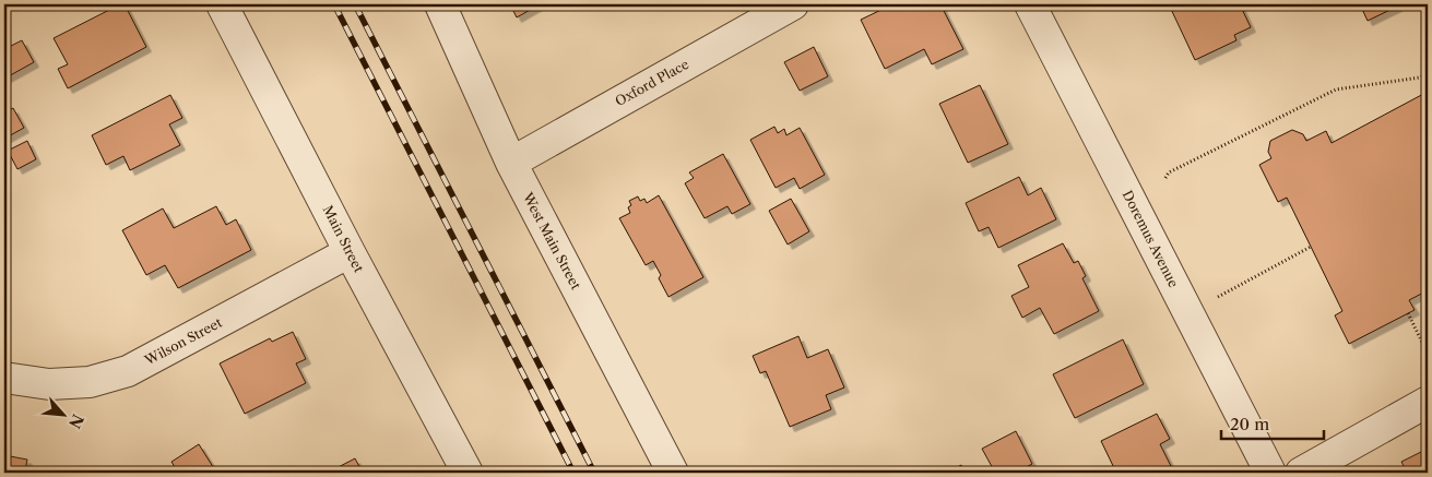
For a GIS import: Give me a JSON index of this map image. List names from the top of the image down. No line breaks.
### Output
{"streets":{"street":["Oxford Place","Main Street","Doremus Avenue","West Main Street","Wilson Street"]},"crossings":[["Oxford Place","West Main Street"],["Main Street","Wilson Street"]],"scale_bar":"20 m","north":"bottom right"}
